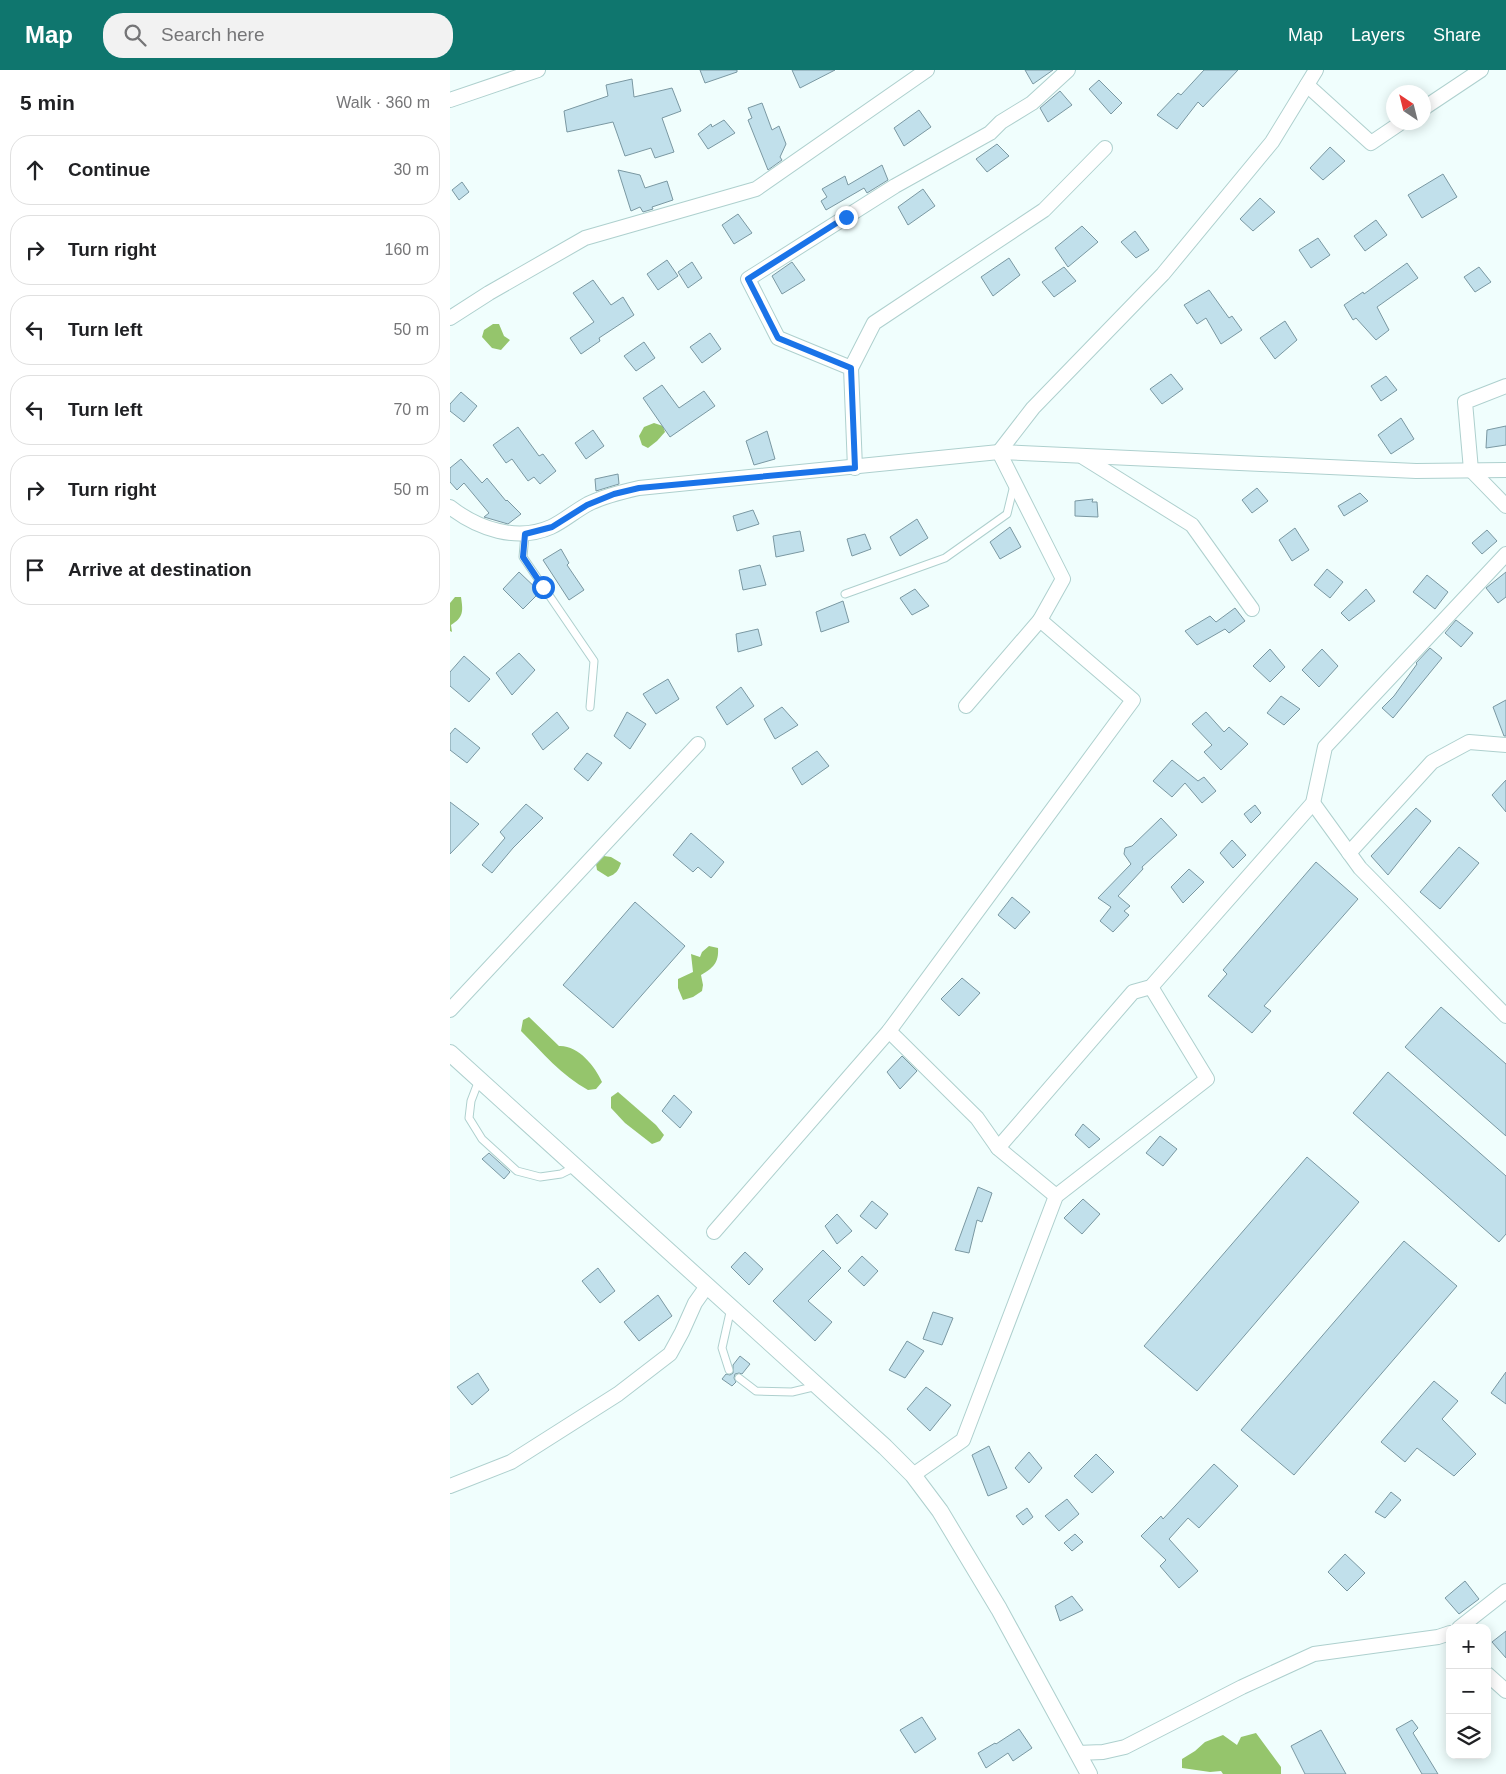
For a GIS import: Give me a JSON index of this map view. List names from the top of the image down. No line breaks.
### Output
{"north":"top left","page":{"header":"Map","search":"Search here","nav":["Map","Layers","Share"],"heading":["5 min","Walk · 360 m"],"list":[["Continue","30 m"],["Turn right","160 m"],["Turn left","50 m"],["Turn left","70 m"],["Turn right","50 m"],"Arrive at destination"],"map_buttons":["+","−"]}}
